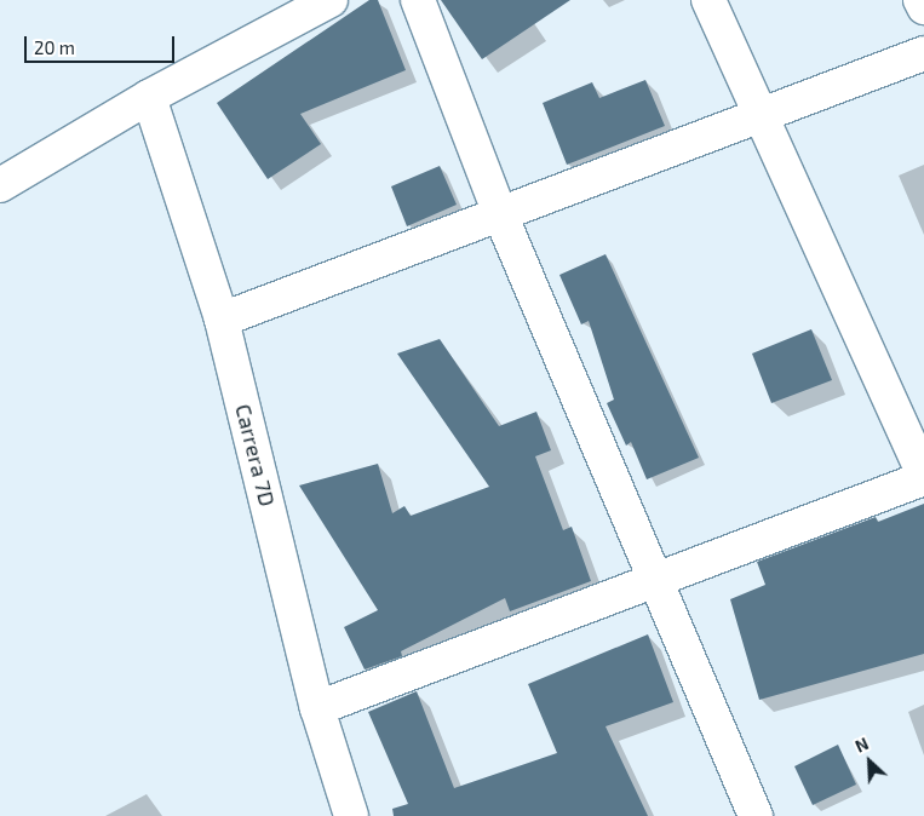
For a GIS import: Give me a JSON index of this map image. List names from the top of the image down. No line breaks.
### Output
{"streets":{"street":["Carrera 7D"]},"scale_bar":"20 m","north":"top left"}
